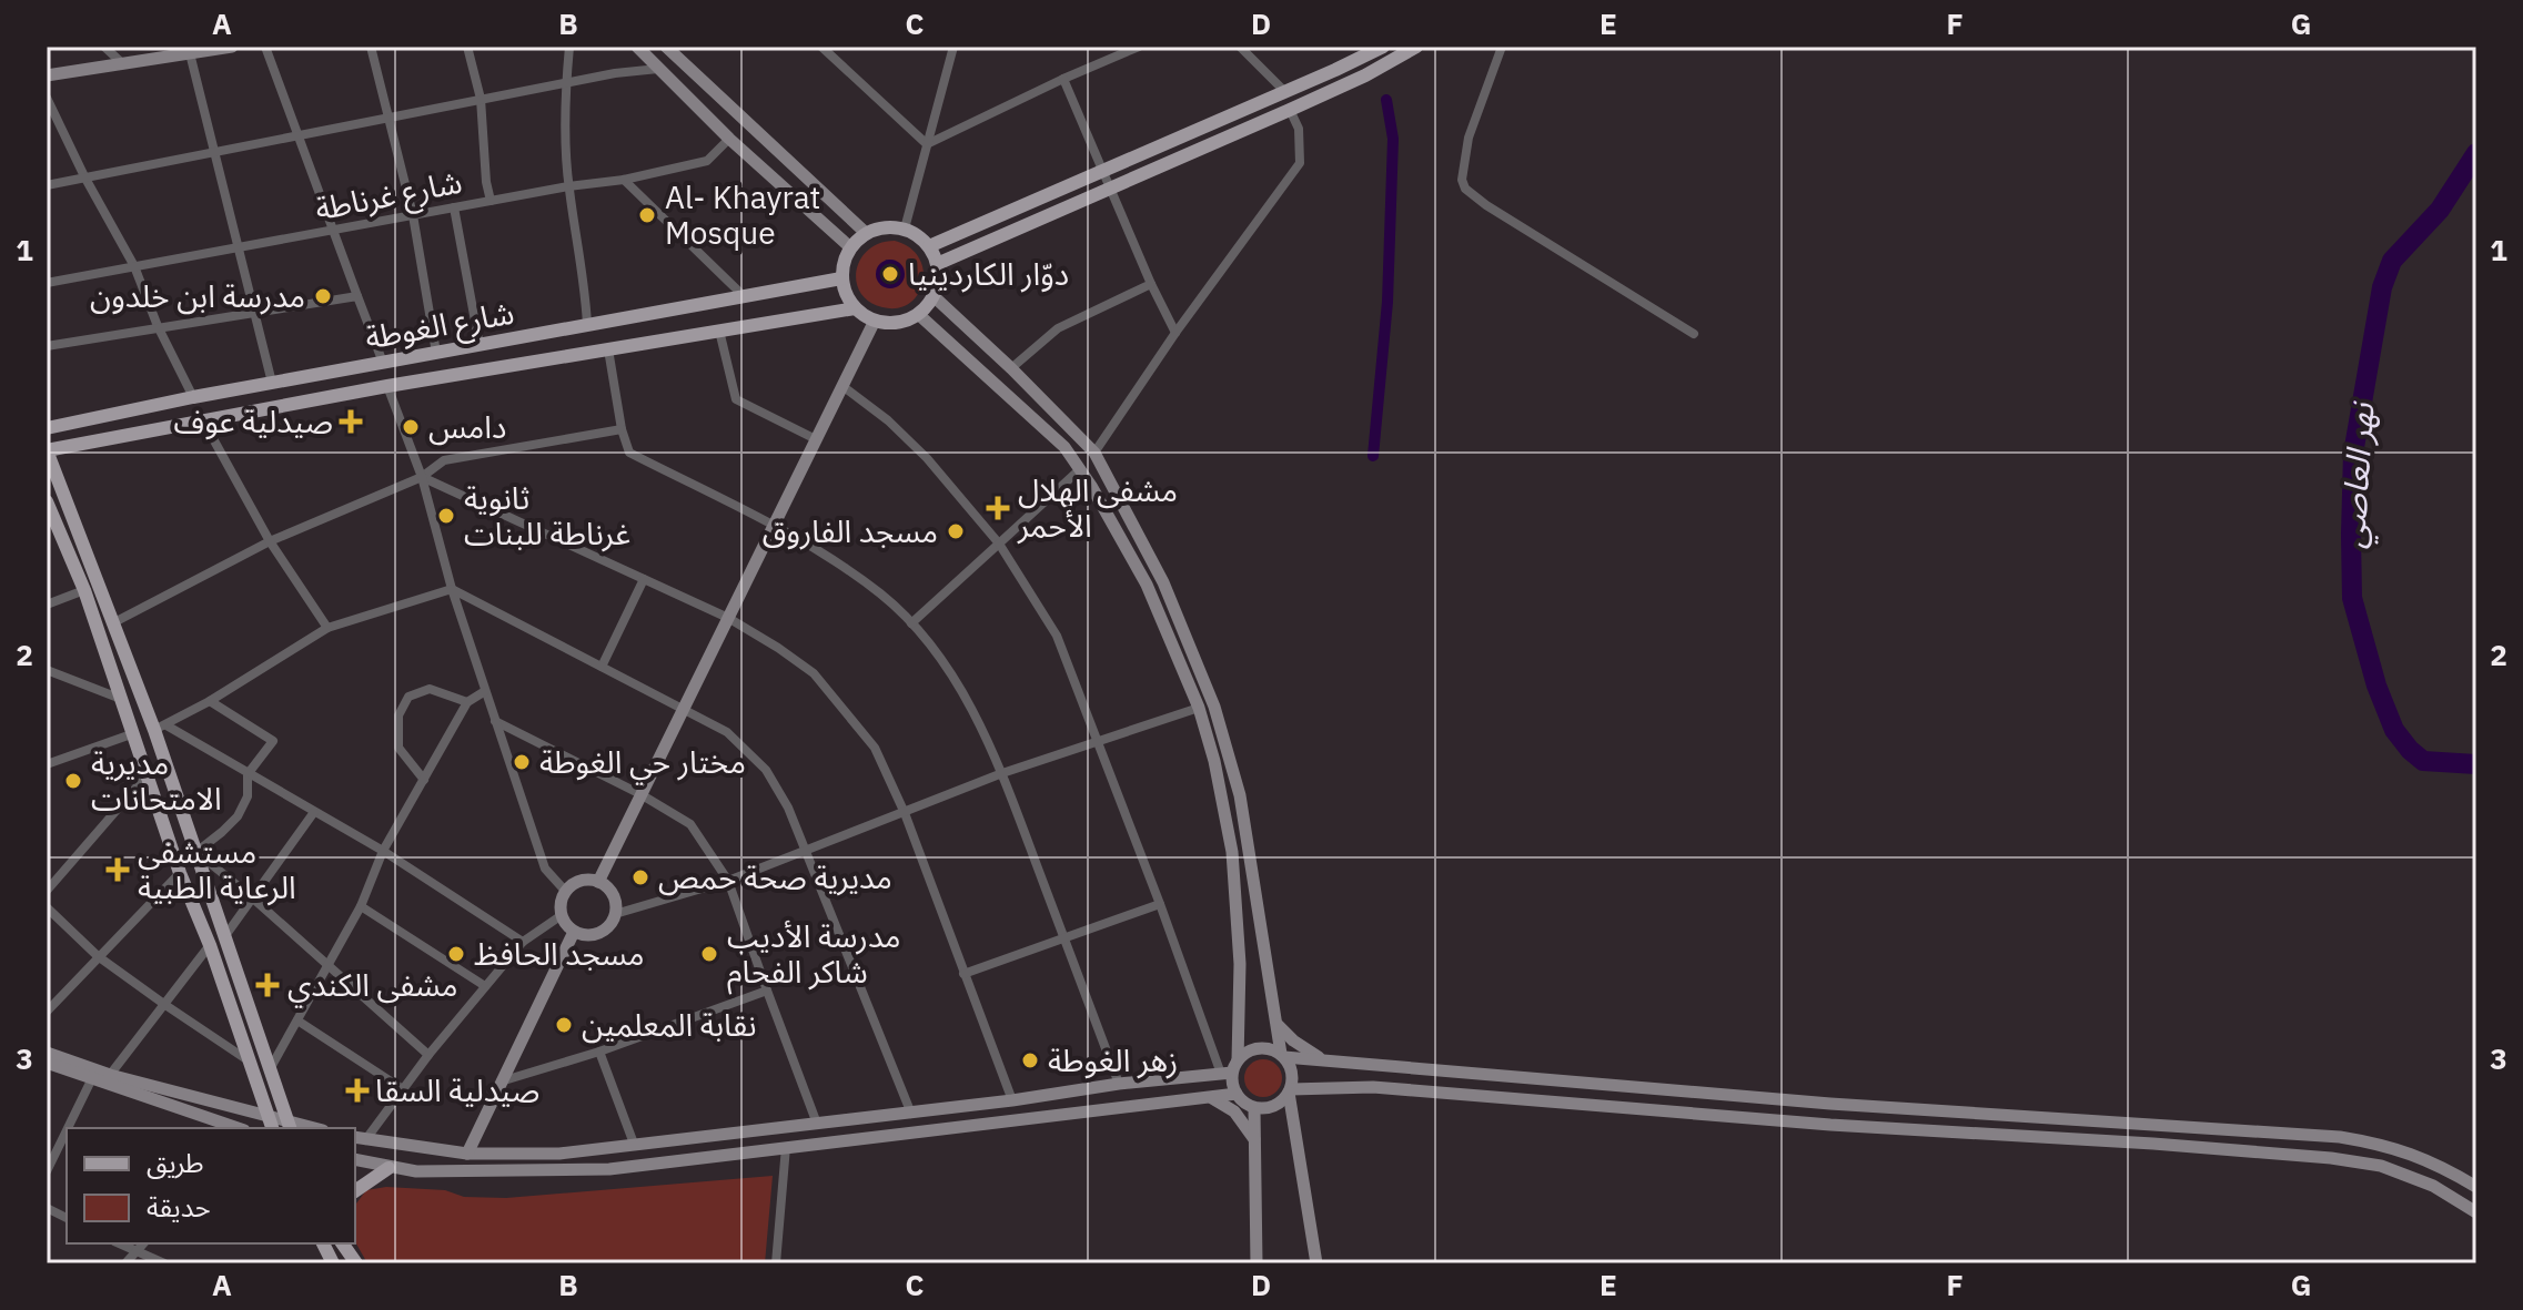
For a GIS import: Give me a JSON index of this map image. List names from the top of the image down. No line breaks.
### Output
{"streets":{"main road":["شارع الغوطة"],"street":["شارع غرناطة"]},"water":["نهر العاصي"],"places":{"other":["Al- Khayrat Mosque","دوّار الكاردينيا","مدرسة ابن خلدون","دامس","ثانوية غرناطة للبنات","مسجد الفاروق","مختار حي الغوطة","مديرية الامتحانات","مديرية صحة حمص","مسجد الحافظ","مدرسة الأديب شاكر الفحام","نقابة المعلمين","زهر الغوطة"],"health":["صيدلية عوف","مشفى الهلال الأحمر","مستشفى الرعاية الطبية","مشفى الكندي","صيدلية السقا"]},"legend":["طريق","حديقة"],"grid":{"columns":["A","B","C","D","E","F","G"],"rows":["1","2","3"]}}
